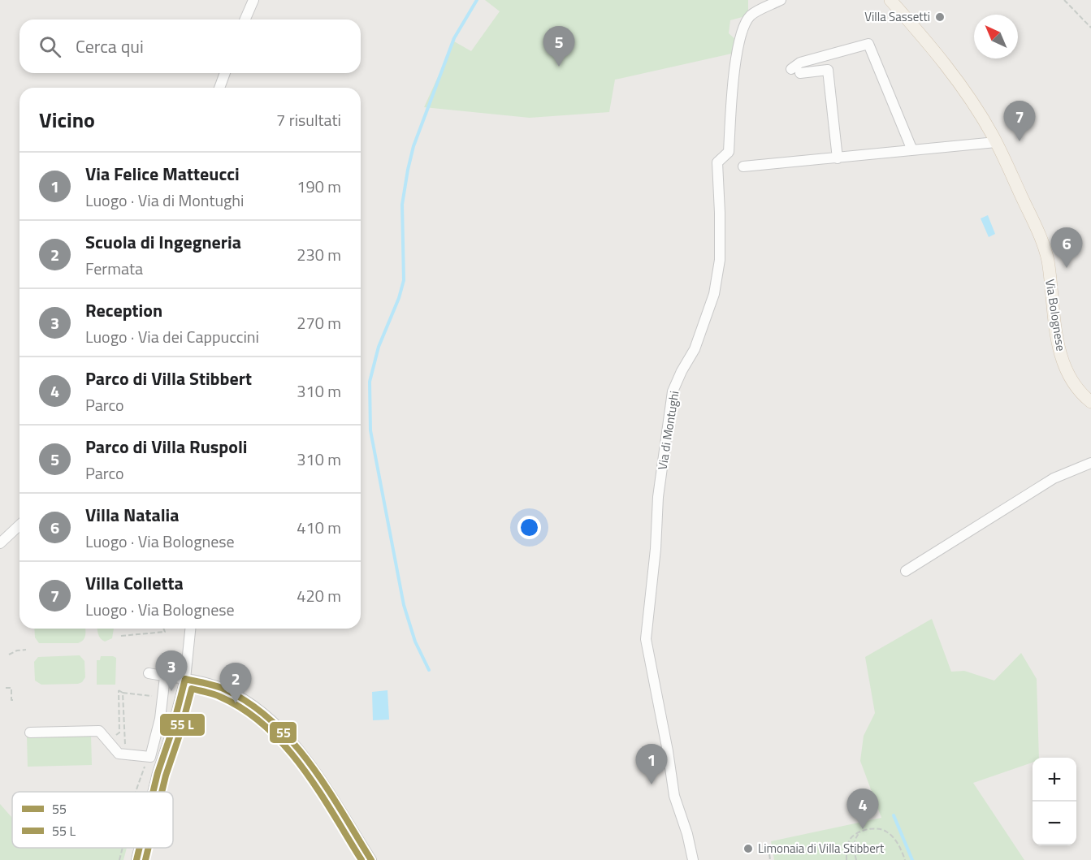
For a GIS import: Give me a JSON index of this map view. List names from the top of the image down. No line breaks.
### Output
{"streets":{"main road":["Via Bolognese"],"street":["Via di Montughi"]},"places":["Villa Sassetti","Limonaia di Villa Stibbert"],"lines":["transit line 55"],"legend":["55","55 L"],"north":"top left","page":{"search":"Cerca qui","pins":["5","7","6","3","2","1","4"],"heading":["Vicino","7 risultati"],"list":[{"mark":"1","name":"Via Felice Matteucci","note":"Luogo · Via di Montughi","value":"190 m"},{"mark":"2","name":"Scuola di Ingegneria","note":"Fermata","value":"230 m"},{"mark":"3","name":"Reception","note":"Luogo · Via dei Cappuccini","value":"270 m"},{"mark":"4","name":"Parco di Villa Stibbert","note":"Parco","value":"310 m"},{"mark":"5","name":"Parco di Villa Ruspoli","note":"Parco","value":"310 m"},{"mark":"6","name":"Villa Natalia","note":"Luogo · Via Bolognese","value":"410 m"},{"mark":"7","name":"Villa Colletta","note":"Luogo · Via Bolognese","value":"420 m"}],"map_buttons":["+","−"]}}
